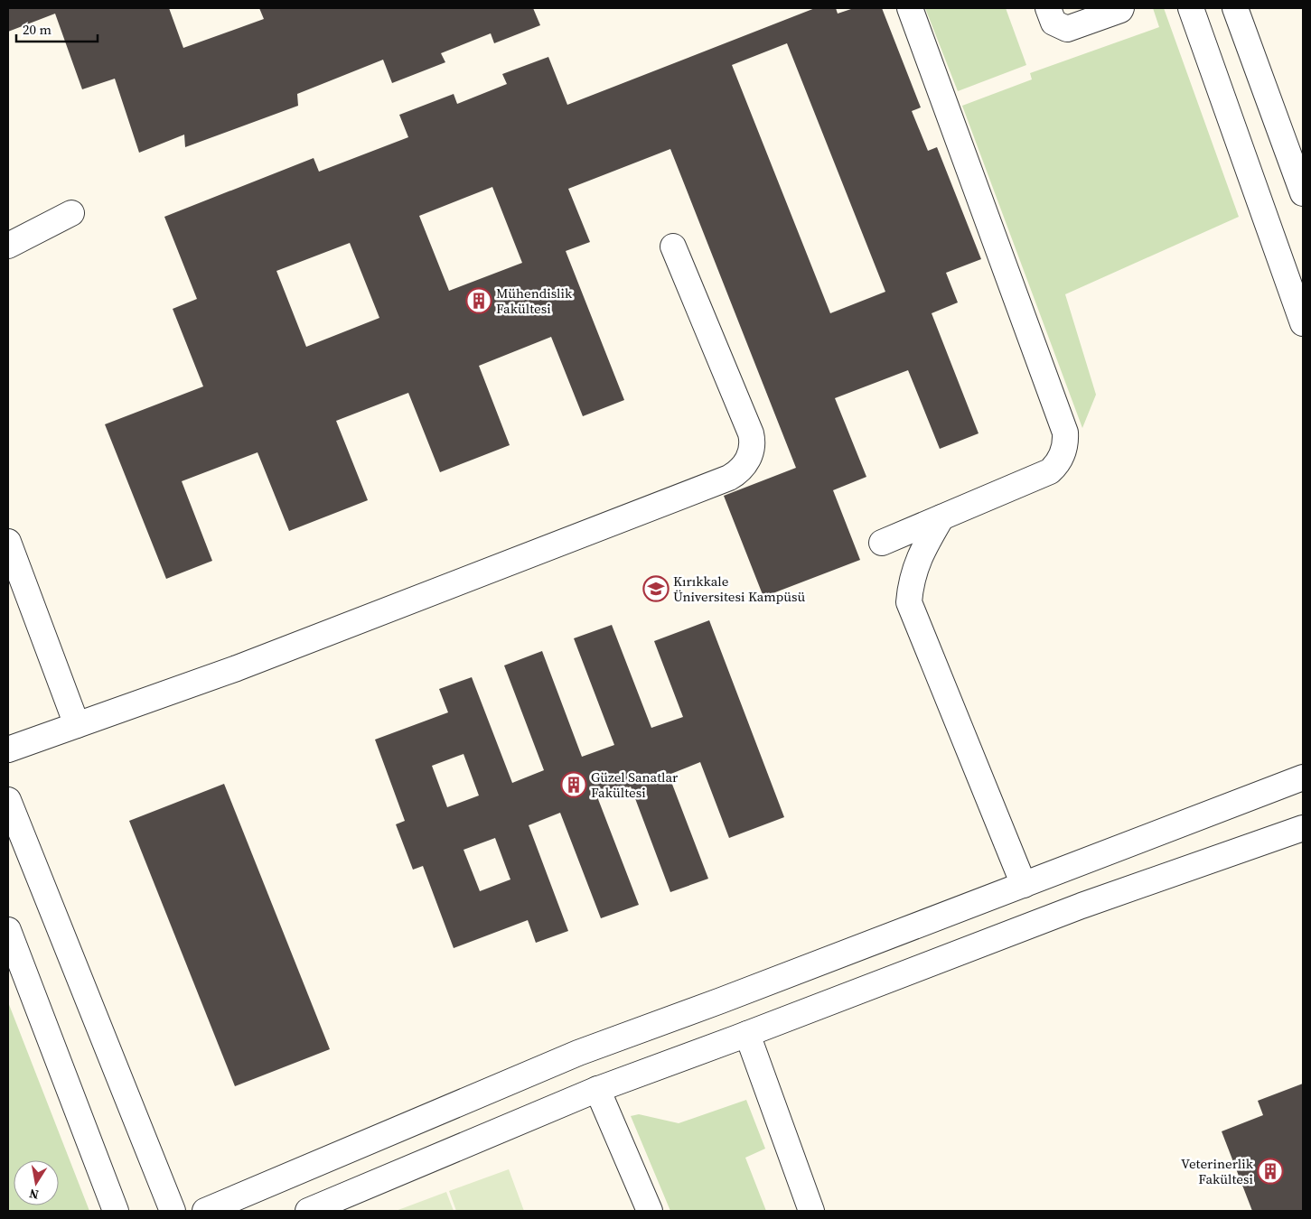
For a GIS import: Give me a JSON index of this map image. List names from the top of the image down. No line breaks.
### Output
{"places":{"building":["Mühendislik Fakültesi","Güzel Sanatlar Fakültesi","Veterinerlik Fakültesi"],"school or university":["Kırıkkale Üniversitesi Kampüsü"]},"scale_bar":"20 m","north":"bottom"}
